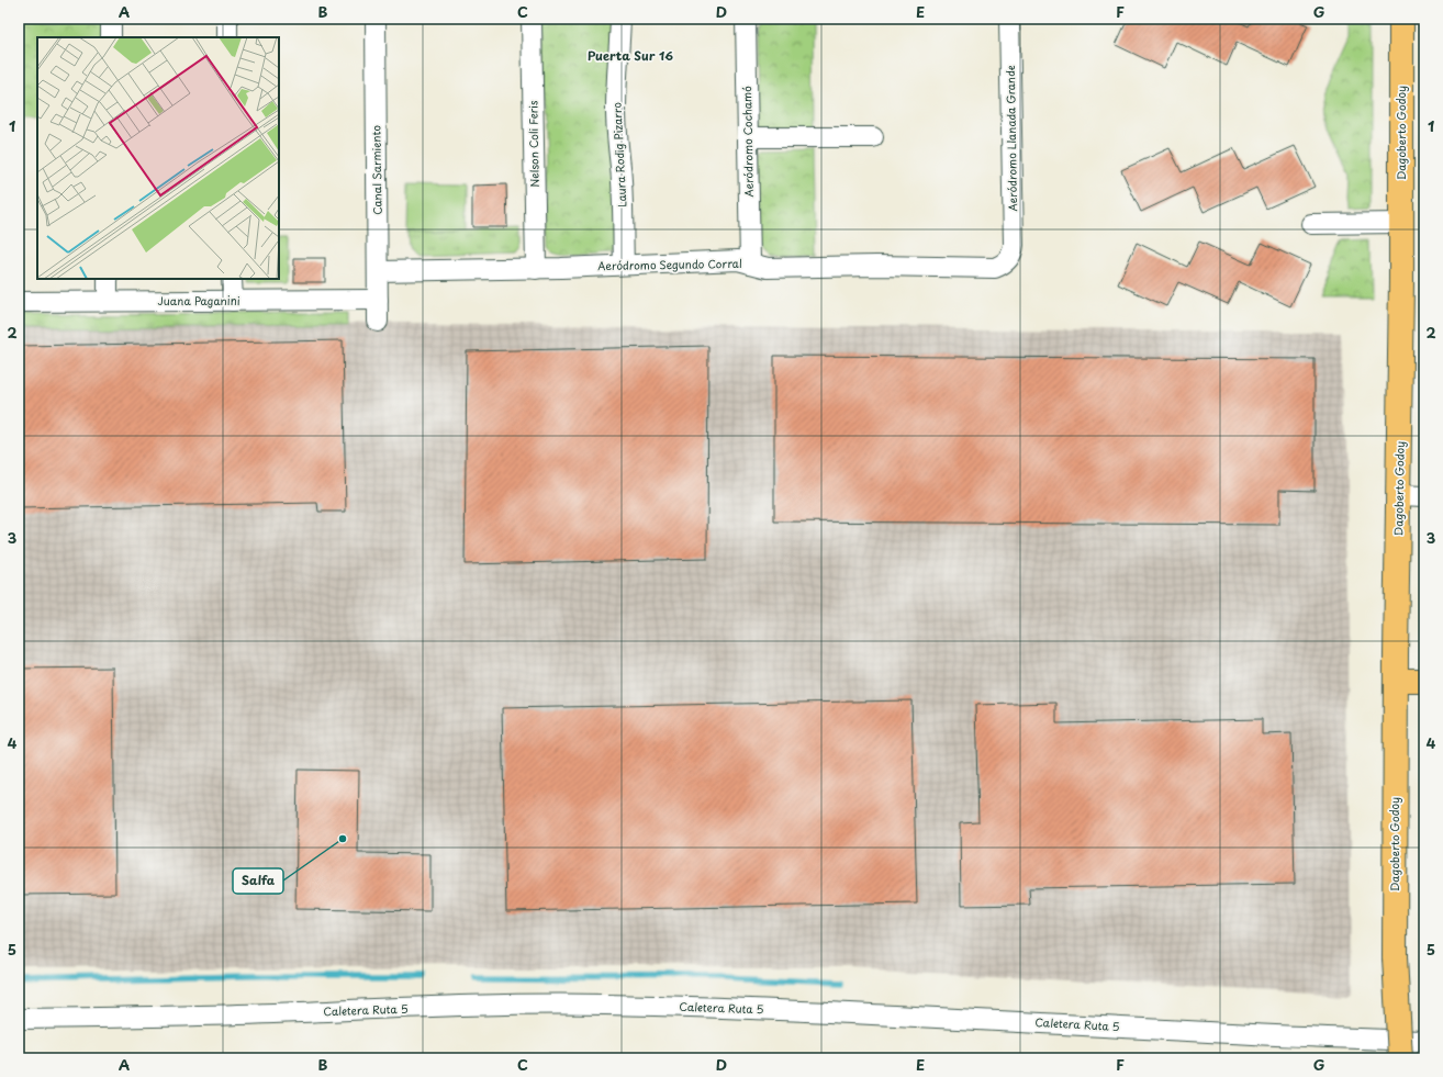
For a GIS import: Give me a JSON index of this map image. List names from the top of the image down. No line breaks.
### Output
{"streets":{"main road":["Dagoberto Godoy"],"street":["Aeródromo Llanada Grande","Aeródromo Cochamó","Nelson Coli Feris","Laura Rodig Pizarro","Canal Sarmiento","Aeródromo Segundo Corral","Juana Paganini","Caletera Ruta 5"]},"crossings":[["Aeródromo Llanada Grande","Aeródromo Segundo Corral"],["Aeródromo Cochamó","Aeródromo Segundo Corral"],["Nelson Coli Feris","Aeródromo Segundo Corral"],["Laura Rodig Pizarro","Aeródromo Segundo Corral"],["Canal Sarmiento","Aeródromo Segundo Corral"],["Canal Sarmiento","Juana Paganini"]],"districts":["Puerta Sur 16"],"places":["Salfa"],"grid":{"columns":["A","B","C","D","E","F","G"],"rows":["1","2","3","4","5"]}}
